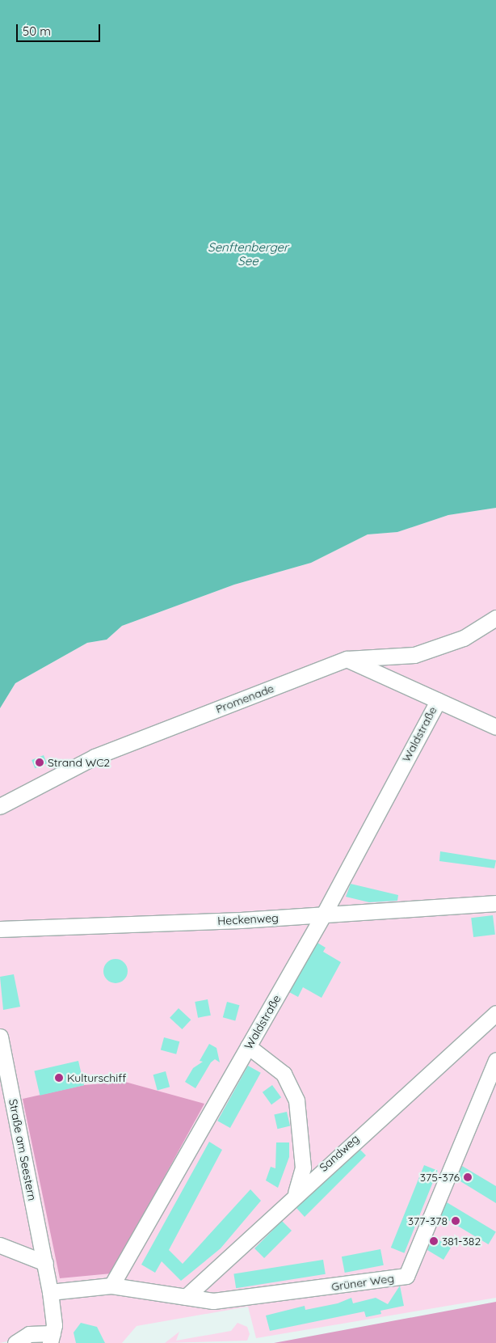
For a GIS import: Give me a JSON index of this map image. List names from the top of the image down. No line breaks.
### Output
{"streets":{"street":["Promenade","Waldstraße","Heckenweg","Straße am Seestern","Sandweg","Grüner Weg"]},"crossings":[["Waldstraße","Heckenweg"],["Waldstraße","Grüner Weg"],["Sandweg","Grüner Weg"]],"water":["Senftenberger See"],"places":["Strand WC2","Kulturschiff","375-376","377-378","381-382"],"scale_bar":"50 m"}
